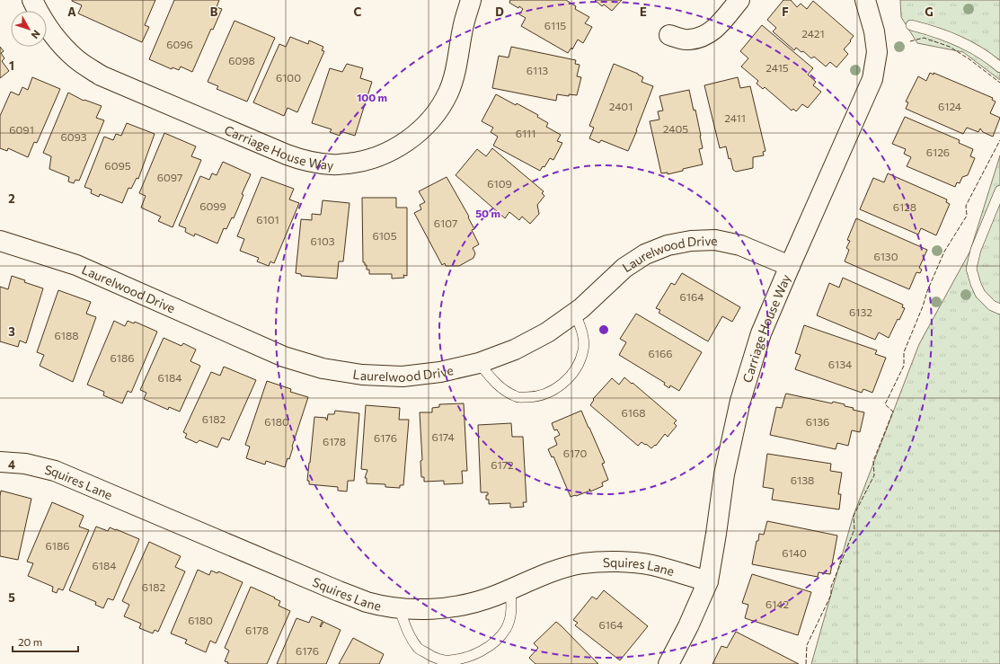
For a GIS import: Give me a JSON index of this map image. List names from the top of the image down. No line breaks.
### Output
{"streets":{"street":["Carriage House Way","Laurelwood Drive","Squires Lane"]},"crossings":[["Carriage House Way","Laurelwood Drive"],["Carriage House Way","Squires Lane"]],"house_numbers":["6115","2421","6096","6098","2415","6113","6100","2401","6124","2411","2405","6091","6111","6093","6126","6095","6097","6109","6099","6128","6101","6107","6105","6103","6130","6164","6132","6188","6166","6186","6134","6184","6168","6182","6180","6136","6174","6176","6178","6170","6172","6138","6186","6140","6184","6182","6142","6180","6164","6178","6176"],"scale_bar":"20 m","north":"bottom right","grid":{"columns":["A","B","C","D","E","F","G"],"rows":["1","2","3","4","5"]},"rings":["100 m","50 m"]}
